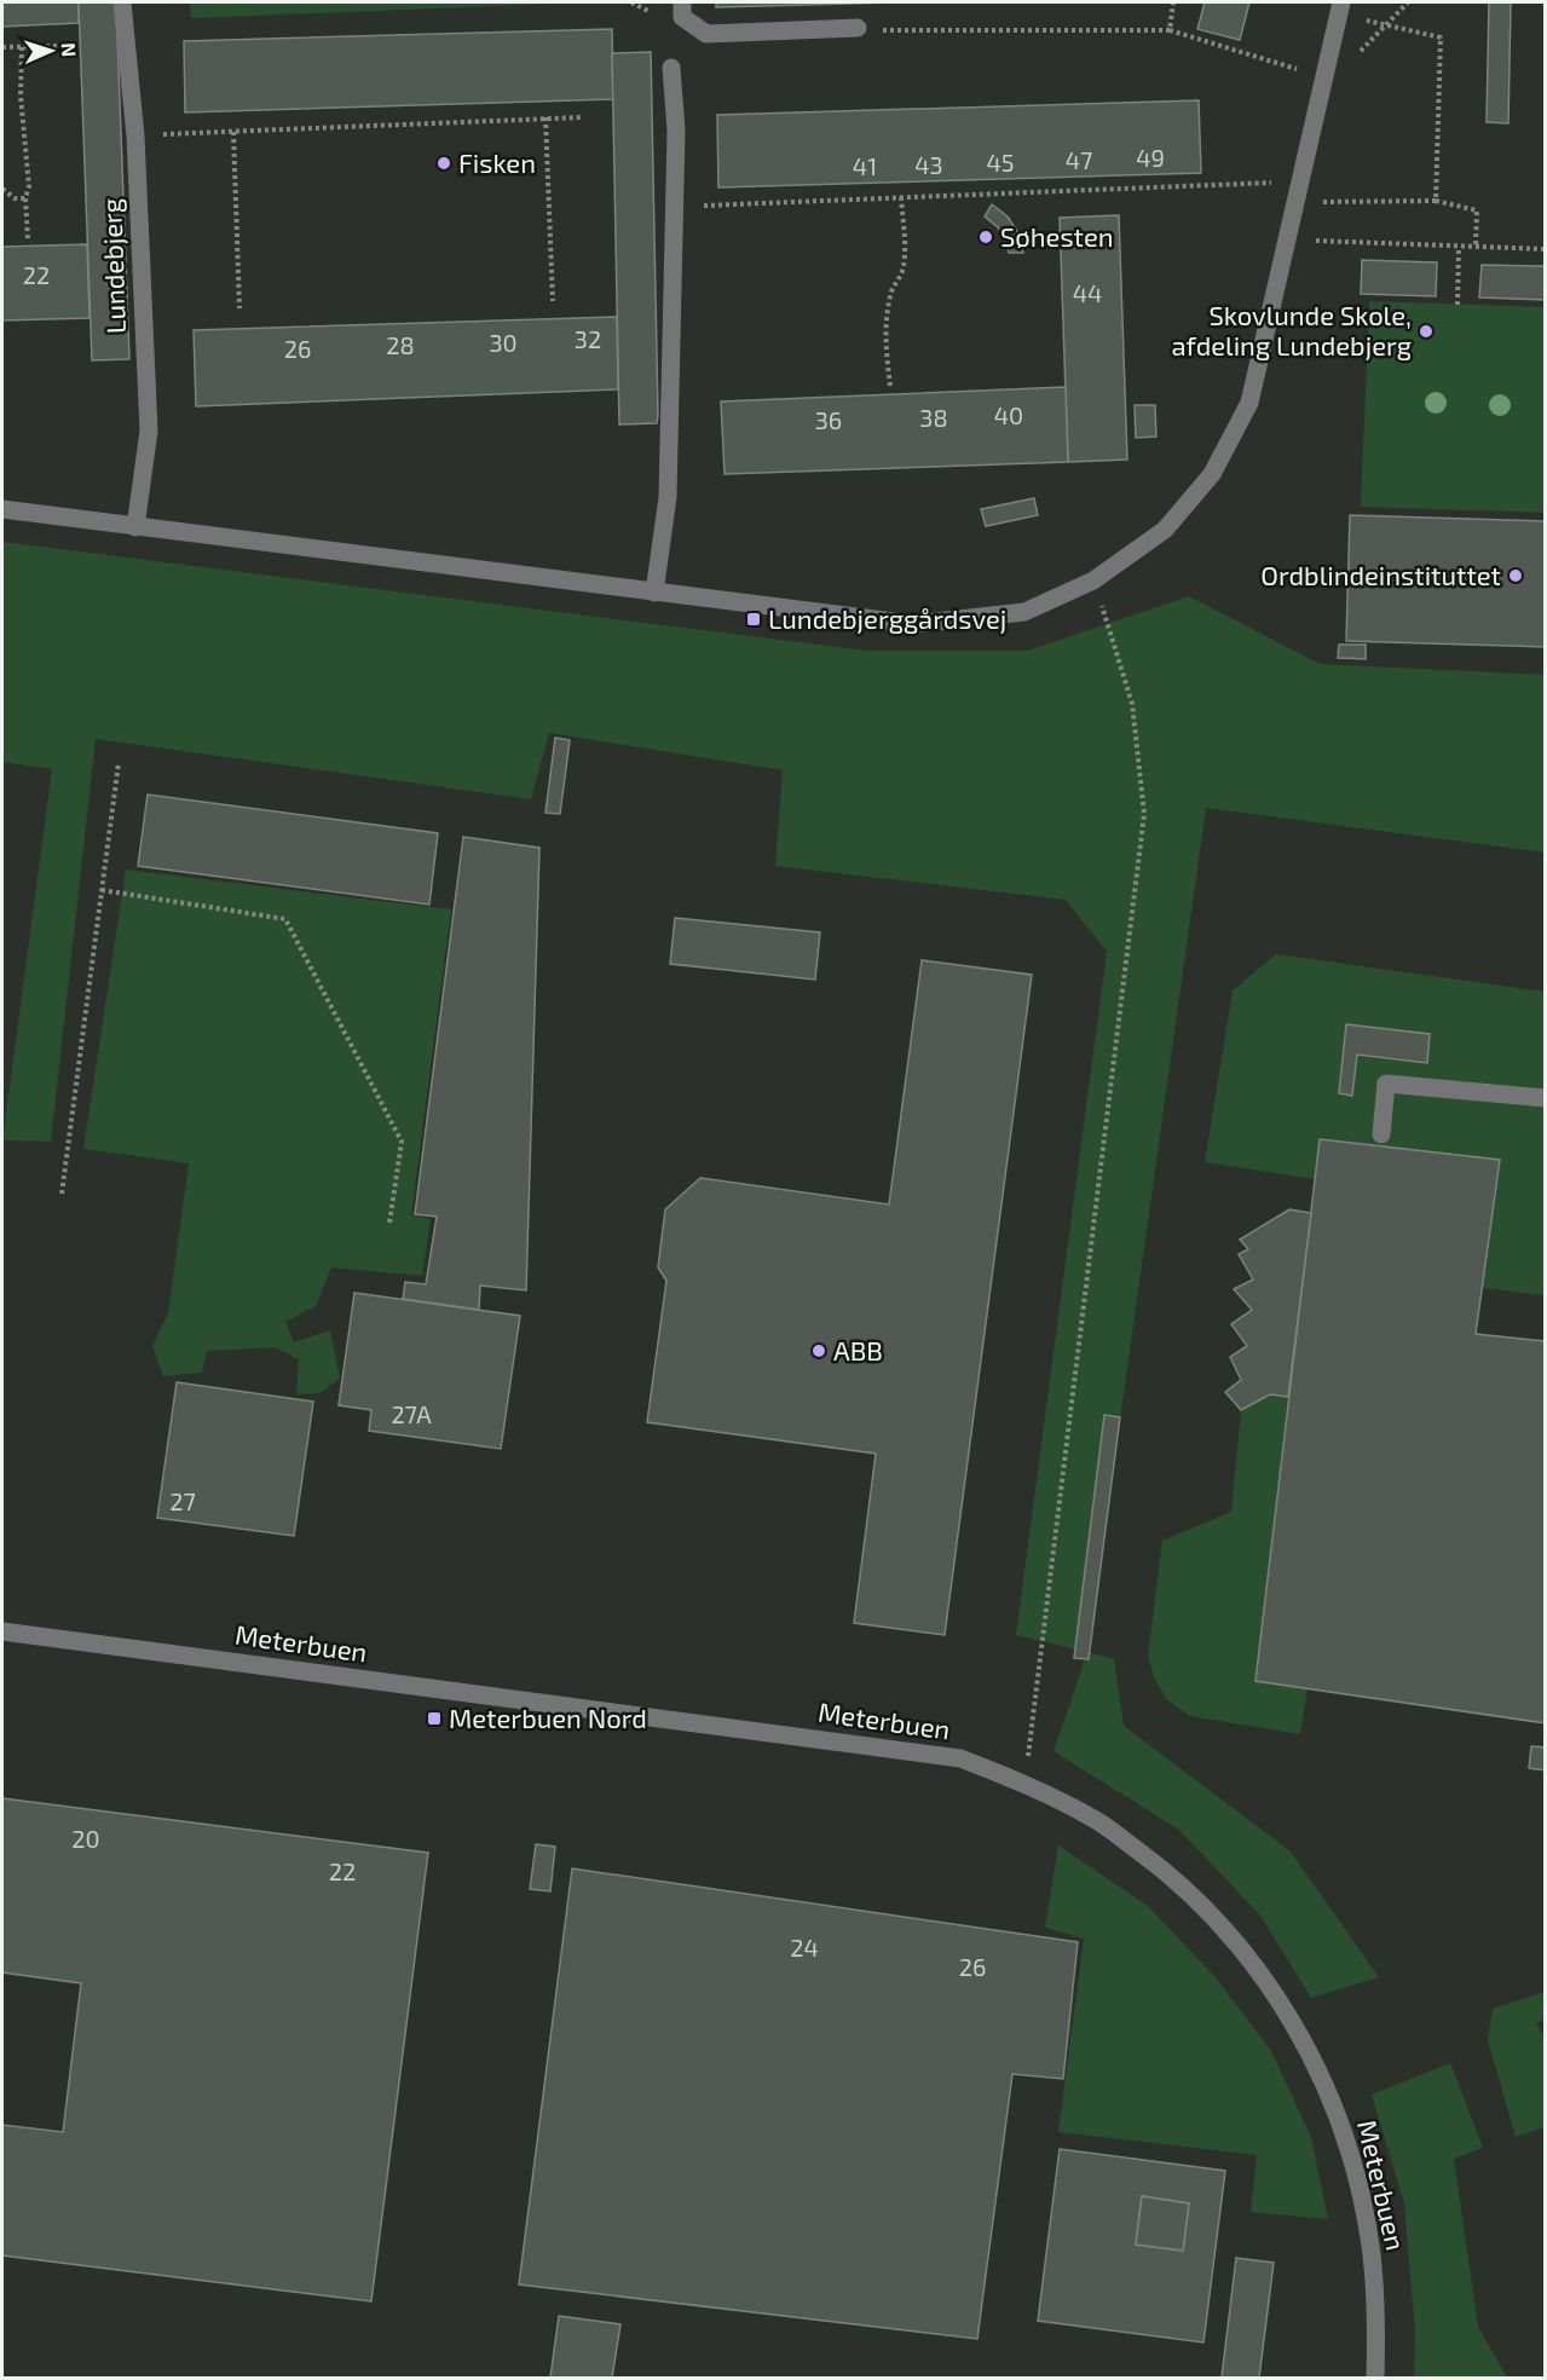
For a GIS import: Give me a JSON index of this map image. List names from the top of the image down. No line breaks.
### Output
{"streets":{"street":["Lundebjerg","Meterbuen"]},"places":{"other":["Fisken","Søhesten","Skovlunde Skole, afdeling Lundebjerg","Ordblindeinstituttet","ABB"],"transit":["Lundebjerggårdsvej","Meterbuen Nord"]},"house_numbers":["49","47","45","43","41","22","44","32","30","28","26","40","38","36","27A","27","20","22","24","26"],"north":"right"}
